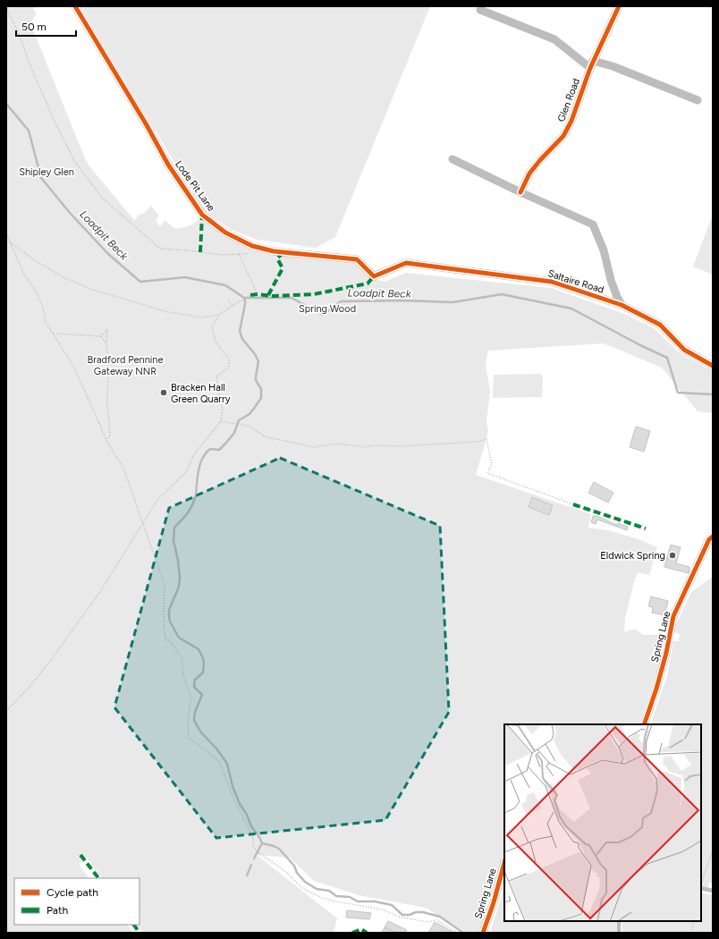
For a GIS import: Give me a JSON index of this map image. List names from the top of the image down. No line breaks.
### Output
{"streets":{"street":["Glen Road","Lode Pit Lane","Saltaire Road","Spring Lane"]},"crossings":[["Lode Pit Lane","Saltaire Road"]],"water":["Loadpit Beck"],"parks":["Shipley Glen","Spring Wood","Bradford Pennine Gateway NNR"],"places":["Bracken Hall Green Quarry","Eldwick Spring"],"legend":["Cycle path","Path"],"scale_bar":"50 m"}
